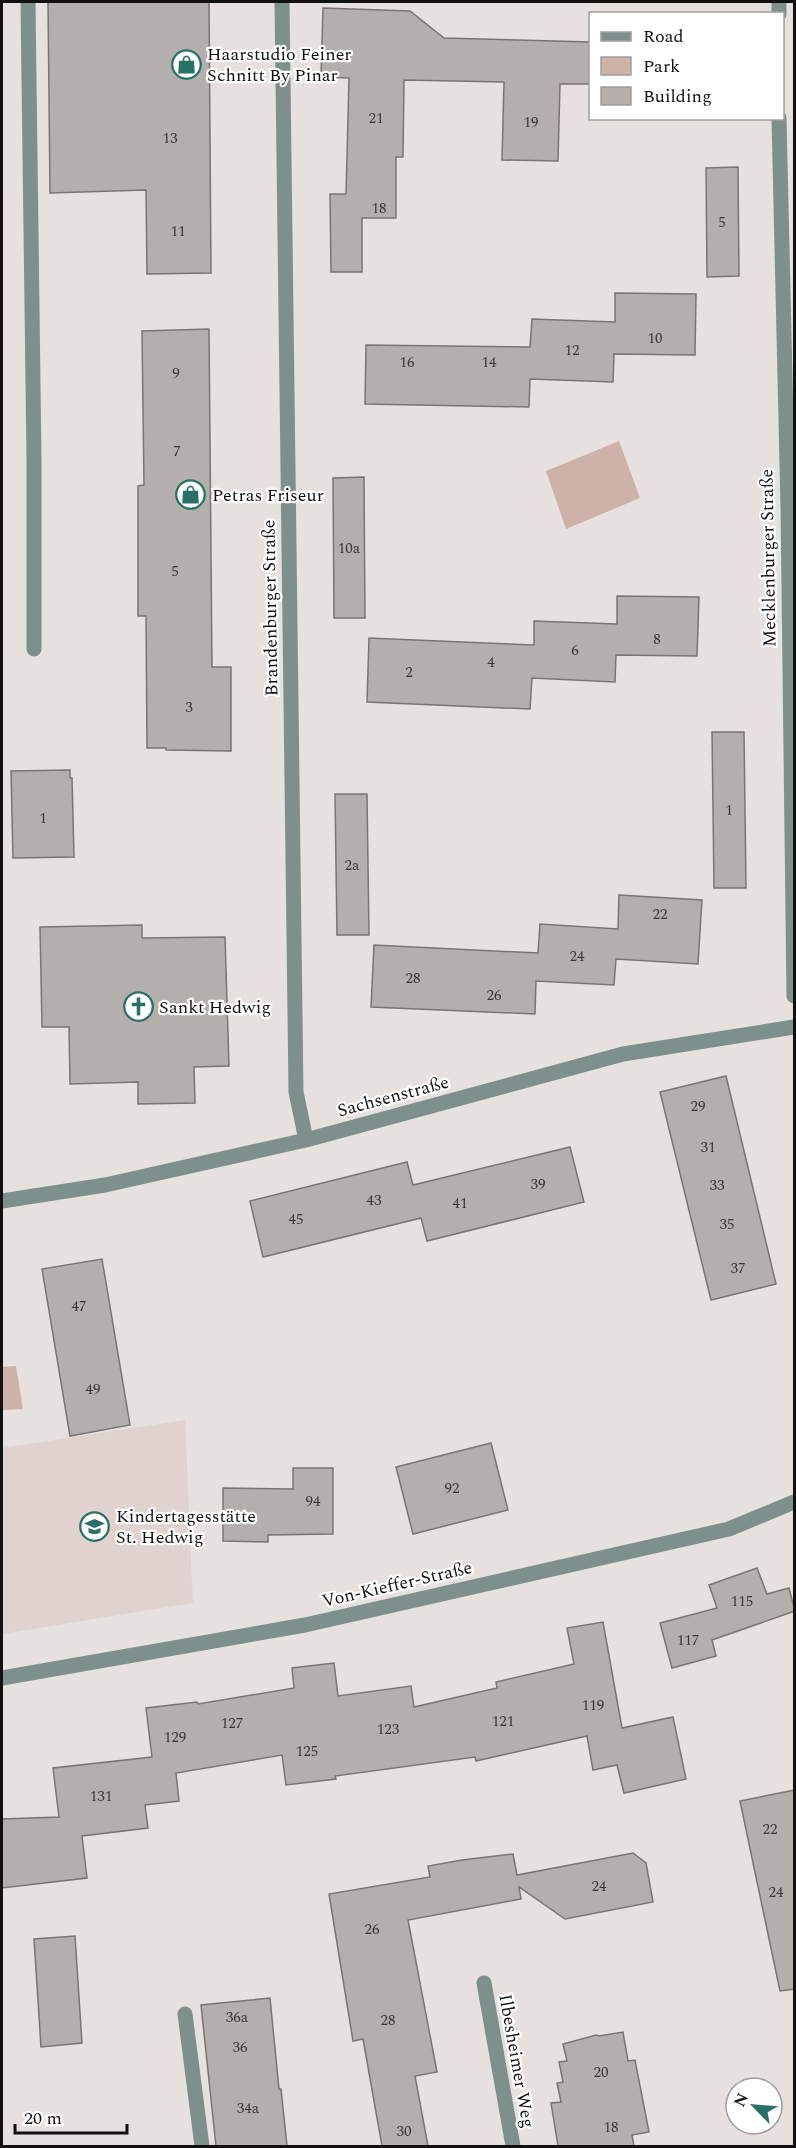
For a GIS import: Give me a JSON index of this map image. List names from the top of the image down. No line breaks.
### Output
{"streets":{"street":["Mecklenburger Straße","Brandenburger Straße","Sachsenstraße","Von-Kieffer-Straße","Ilbesheimer Weg"]},"crossings":[["Brandenburger Straße","Sachsenstraße"]],"places":{"shop":["Haarstudio Feiner Schnitt By Pinar","Petras Friseur"],"church":["Sankt Hedwig"],"school or university":["Kindertagesstätte St. Hedwig"]},"house_numbers":["21","19","13","18","5","11","10","12","16","14","9","7","10a","5","8","6","4","2","3","1","1","2a","22","24","28","26","29","31","39","33","43","41","45","35","37","47","49","92","94","115","117","119","121","127","123","129","125","131","22","24","24","26","36a","28","36","20","34a","18","30"],"legend":["Road","Park","Building"],"scale_bar":"20 m","north":"top left"}
